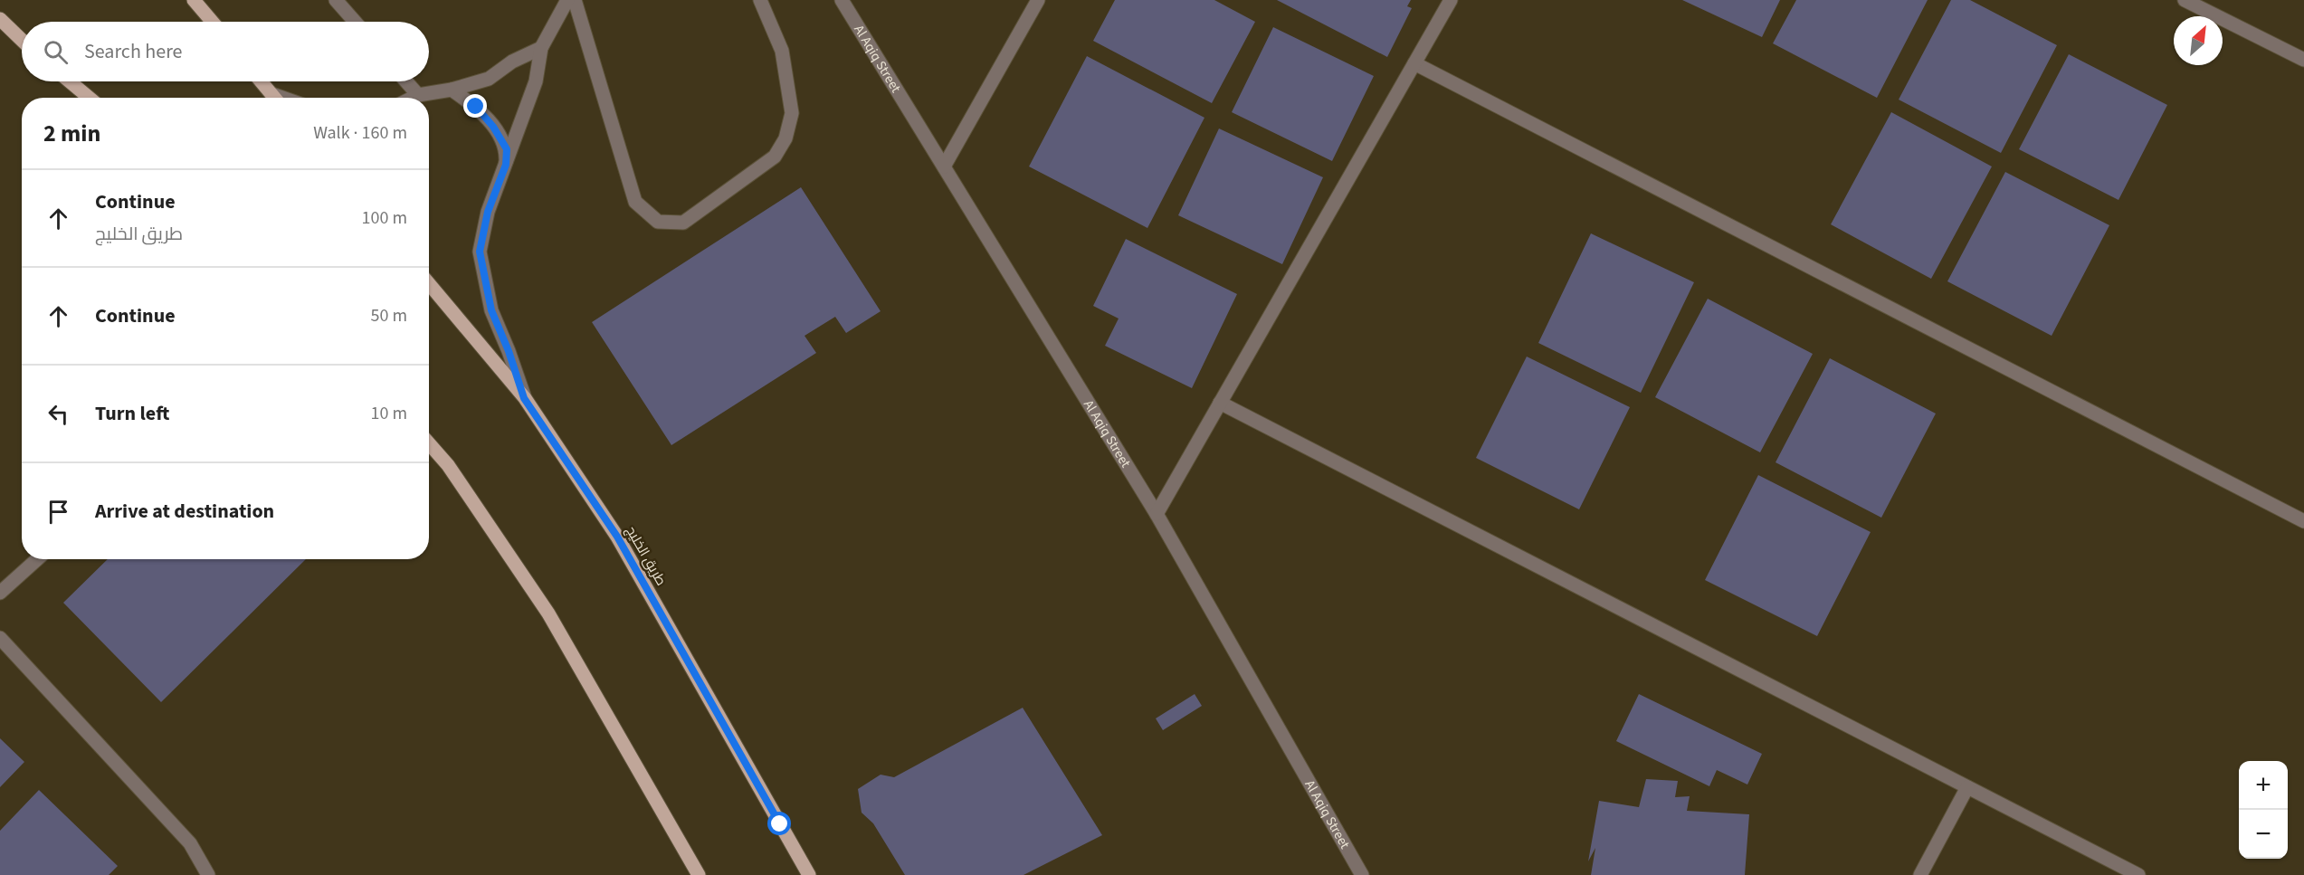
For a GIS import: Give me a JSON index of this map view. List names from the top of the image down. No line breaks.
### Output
{"streets":{"main road":["طريق الخليج"],"street":["Al Aqiq Street"]},"north":"top right","page":{"search":"Search here","heading":["2 min","Walk · 160 m"],"list":[["Continue","طريق الخليج","100 m"],["Continue","50 m"],["Turn left","10 m"],"Arrive at destination"],"map_buttons":["+","−"]}}
